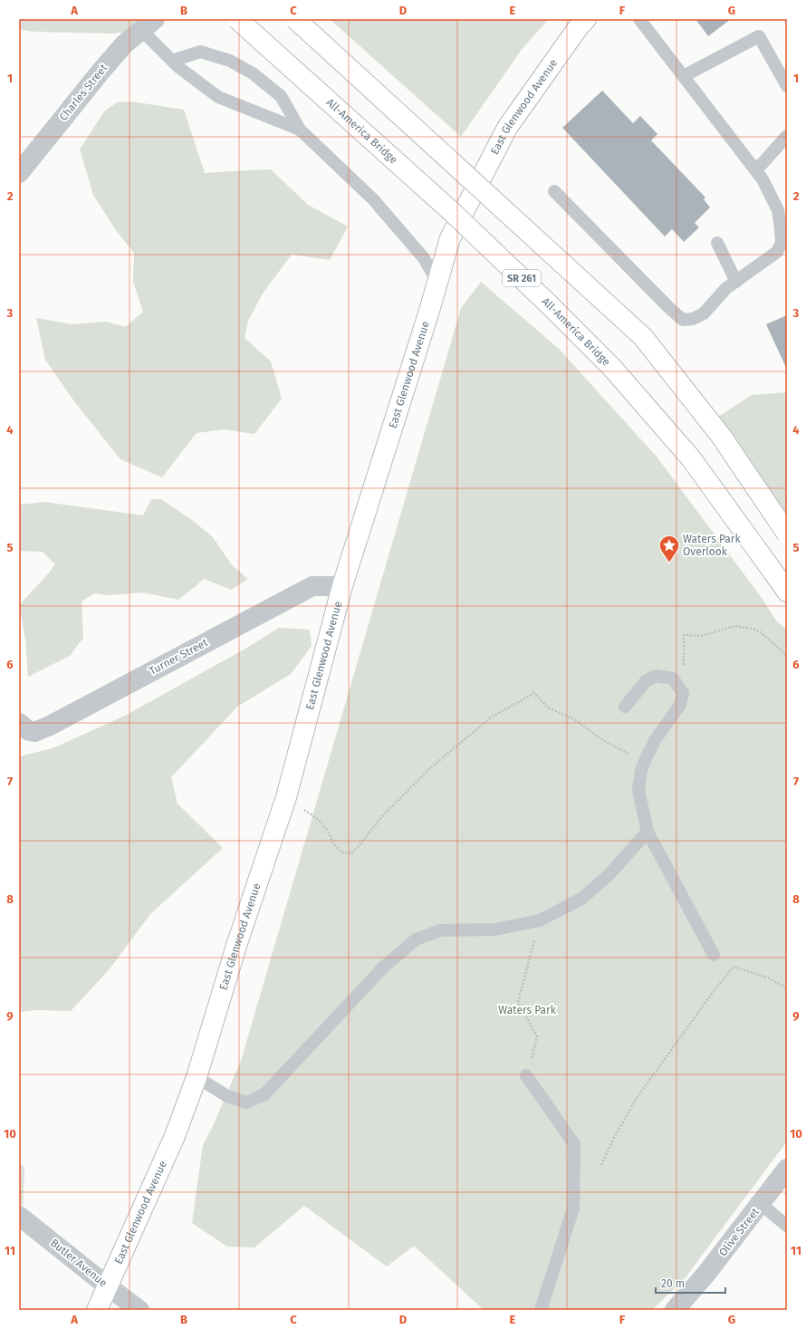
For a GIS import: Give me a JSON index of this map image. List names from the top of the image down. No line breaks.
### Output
{"streets":{"main road":["East Glenwood Avenue","All-America Bridge","SR 261"],"street":["Charles Street","Turner Street","Olive Street","Butler Avenue"]},"crossings":[["East Glenwood Avenue","Turner Street"],["East Glenwood Avenue","Butler Avenue"]],"parks":["Waters Park"],"places":{"place":["Waters Park Overlook"]},"scale_bar":"20 m","grid":{"columns":["A","B","C","D","E","F","G"],"rows":["1","2","3","4","5","6","7","8","9","10","11"]}}
